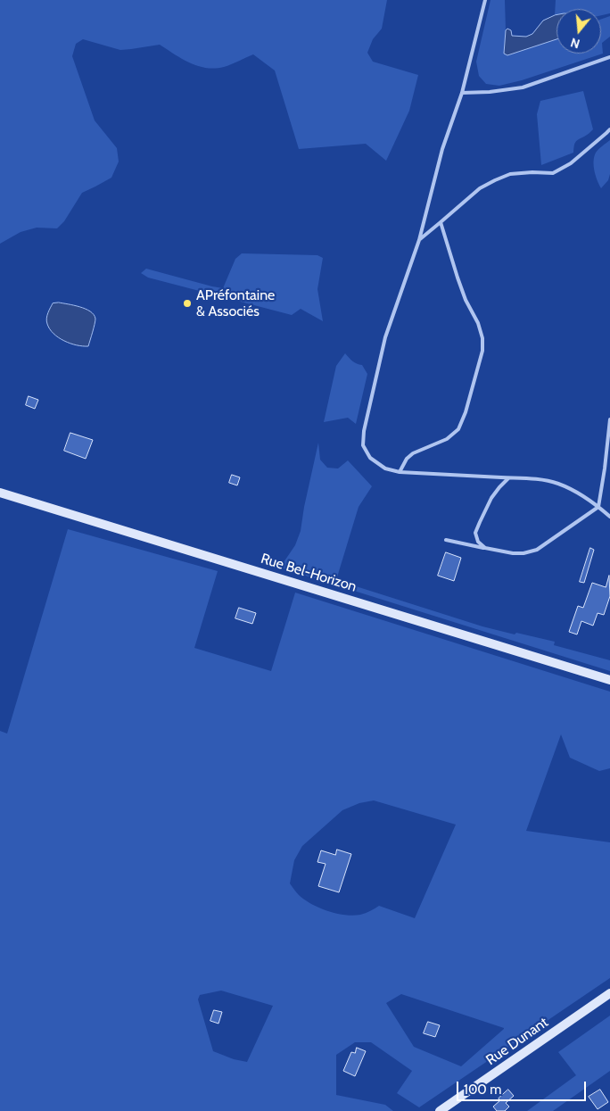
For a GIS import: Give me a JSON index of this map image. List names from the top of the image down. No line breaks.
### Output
{"streets":{"street":["Rue Bel-Horizon","Rue Dunant"]},"places":["APréfontaine & Associés"],"scale_bar":"100 m","north":"bottom"}
